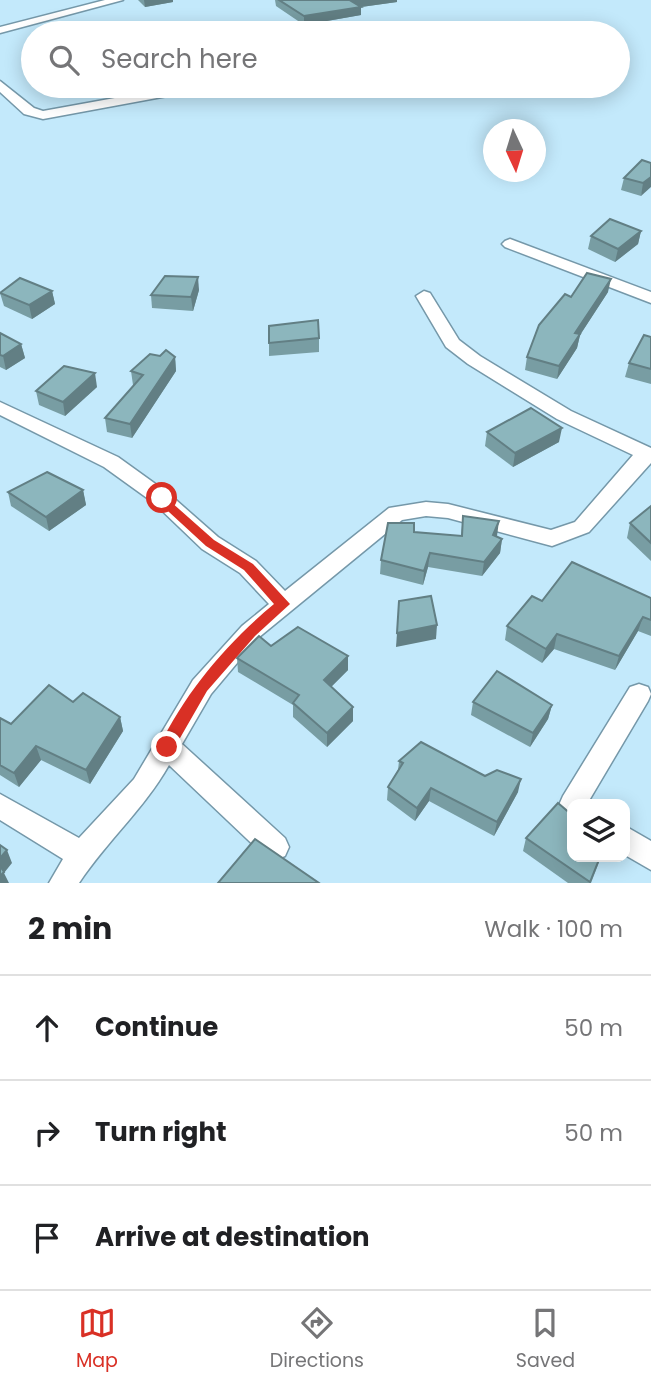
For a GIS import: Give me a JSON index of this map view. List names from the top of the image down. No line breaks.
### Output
{"north":"bottom","page":{"search":"Search here","heading":["2 min","Walk · 100 m"],"list":[["Continue","50 m"],["Turn right","50 m"],"Arrive at destination"],"nav":["Map","Directions","Saved"]}}
